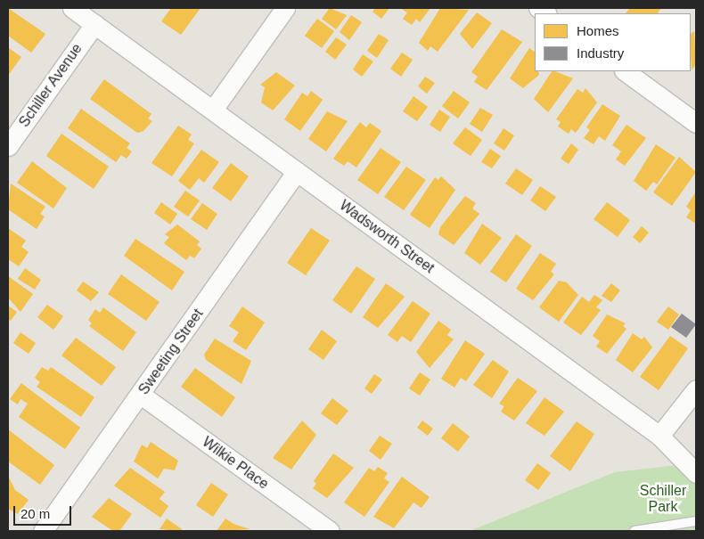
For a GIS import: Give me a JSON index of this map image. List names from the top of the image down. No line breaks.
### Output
{"streets":{"street":["Schiller Avenue","Wadsworth Street","Sweeting Street","Wilkie Place"]},"crossings":[["Schiller Avenue","Wadsworth Street"],["Wadsworth Street","Sweeting Street"],["Sweeting Street","Wilkie Place"]],"parks":["Schiller Park"],"legend":["Homes","Industry"],"scale_bar":"20 m"}
